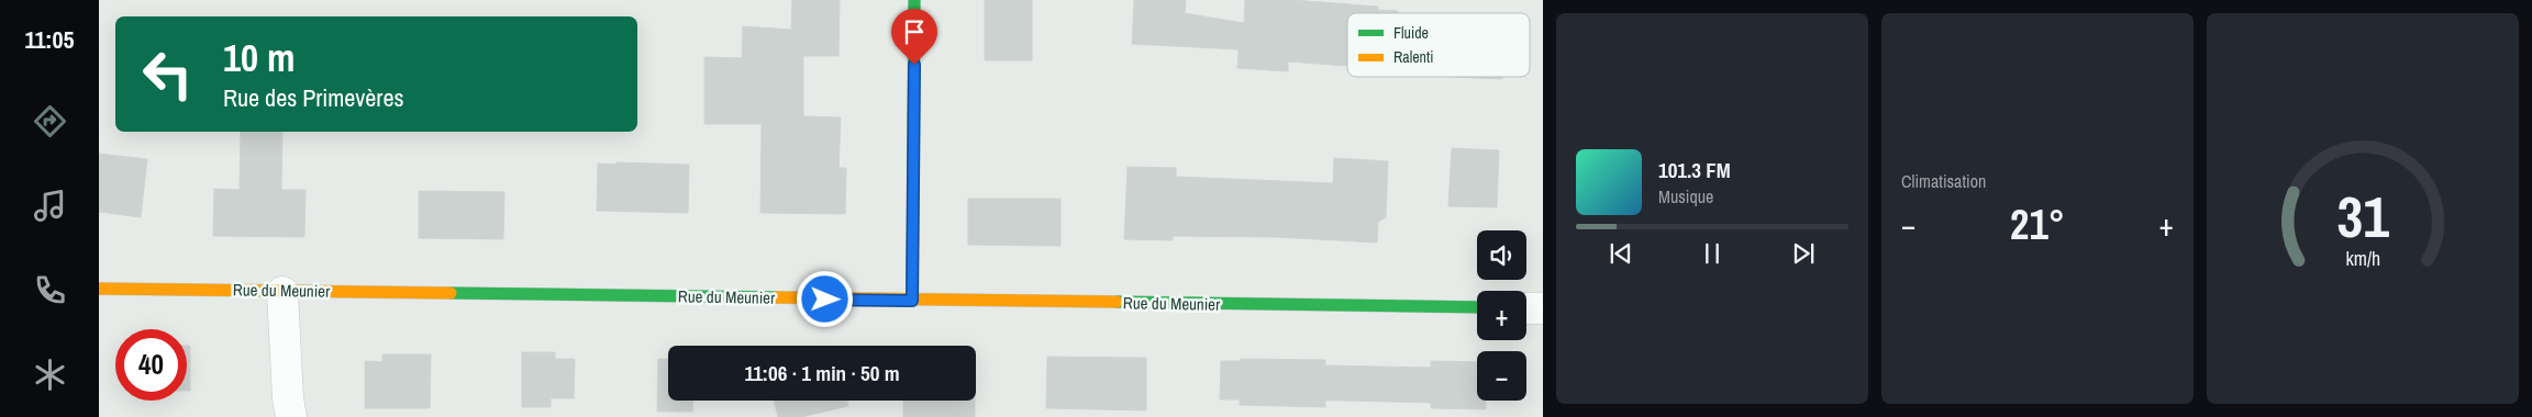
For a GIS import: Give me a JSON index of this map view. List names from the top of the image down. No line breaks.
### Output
{"streets":{"street":["Rue du Meunier"]},"legend":["Fluide","Ralenti"],"page":{"tabs":"11:05","tile":"Climatisation","turn":["10 m","Rue des Primevères"],"song":["101.3 FM","Musique"],"heat":["−","21°","+"],"map_buttons":["+","−"],"limit":"40","trip":"11:06 · 1 min · 50 m","gauge":["31","km/h"]}}
